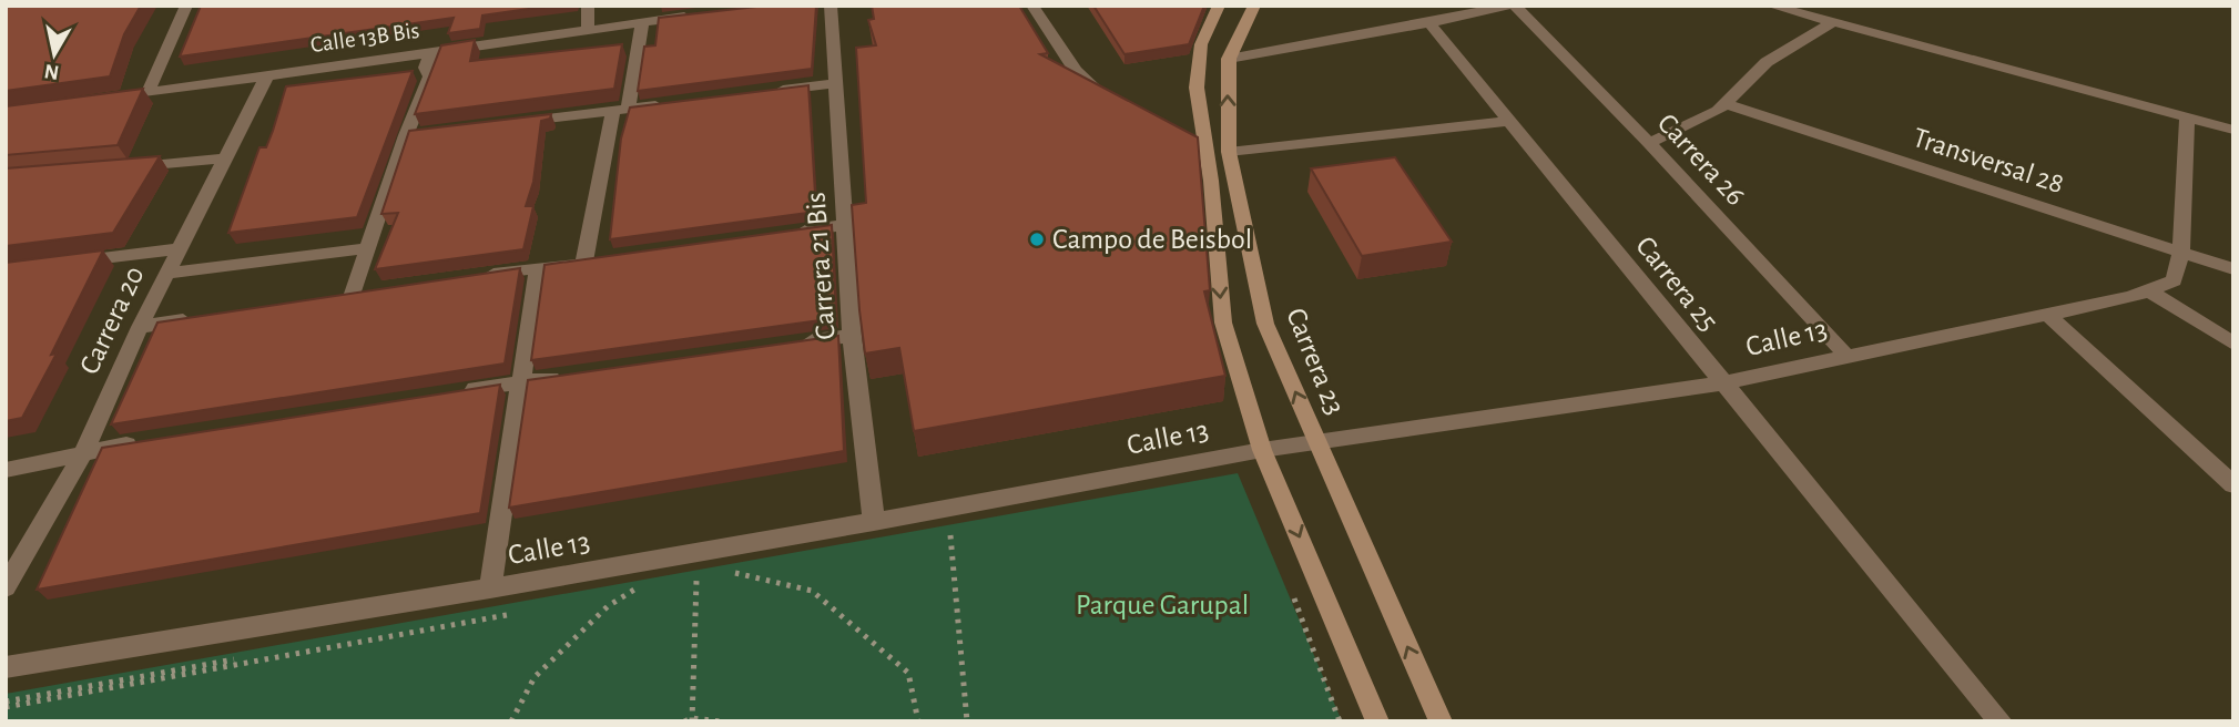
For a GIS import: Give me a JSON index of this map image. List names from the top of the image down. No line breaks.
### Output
{"streets":{"main road":["Carrera 23"],"street":["Calle 13B Bis","Carrera 26","Transversal 28","Carrera 21 Bis","Carrera 25","Carrera 20","Calle 13"]},"crossings":[["Calle 13B Bis","Carrera 20"],["Carrera 26","Calle 13"],["Transversal 28","Calle 13"],["Carrera 21 Bis","Calle 13"],["Carrera 25","Calle 13"],["Calle 13","Carrera 23"]],"parks":["Parque Garupal"],"places":["Campo de Beisbol"],"north":"bottom"}
